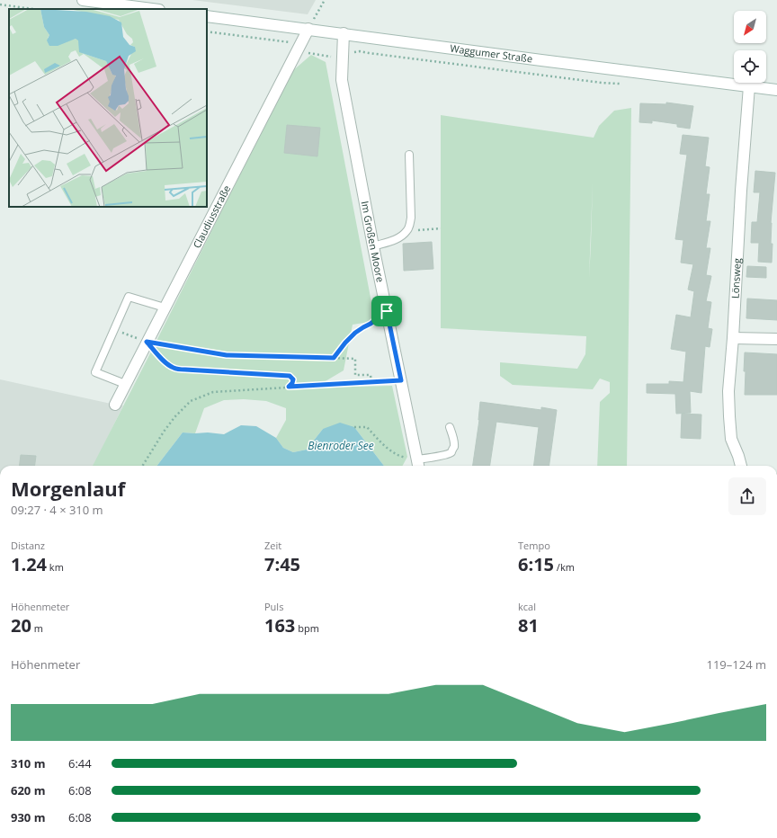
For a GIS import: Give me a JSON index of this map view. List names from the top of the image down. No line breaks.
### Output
{"streets":{"street":["Waggumer Straße","Claudiusstraße","Im Großen Moore","Lönsweg"]},"crossings":[["Waggumer Straße","Claudiusstraße"],["Waggumer Straße","Im Großen Moore"],["Waggumer Straße","Lönsweg"]],"water":["Bienroder See"],"north":"bottom left","page":{"heading":["Morgenlauf","09:27 · 4 × 310 m"],"stats":[["Distanz","1.24 km"],["Zeit","7:45"],["Tempo","6:15 /km"],["Höhenmeter","20 m"],["Puls","163 bpm"],["kcal","81"]],"chart":["Höhenmeter","119–124 m"],"list":[{"name":"310 m","note":"6:44"},{"name":"620 m","note":"6:08"},{"name":"930 m","note":"6:08"}]}}
